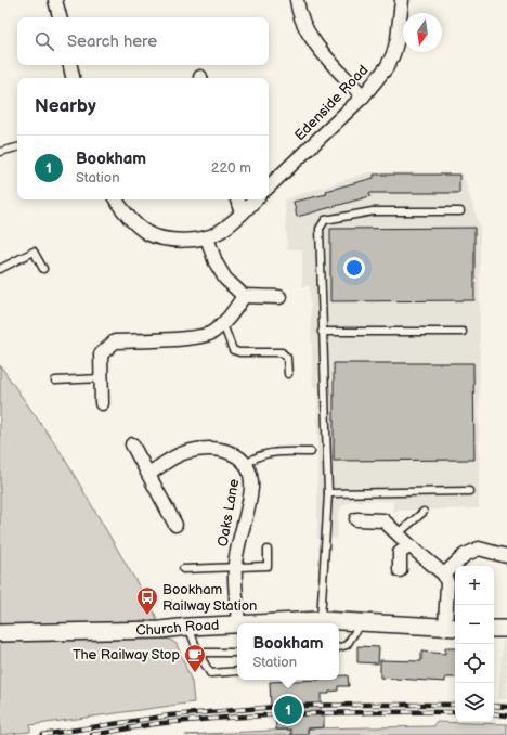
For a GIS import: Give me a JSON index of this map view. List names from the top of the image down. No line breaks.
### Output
{"streets":{"street":["Edenside Road","Oaks Lane","Church Road"]},"places":{"bus stop":["Bookham Railway Station"],"cafe":["The Railway Stop"]},"north":"bottom","page":{"search":"Search here","heading":"Nearby","list":[{"mark":"1","name":"Bookham","note":"Station","value":"220 m"}],"map_buttons":["+","−"],"popup":["Bookham","Station"],"pins":"1"}}
